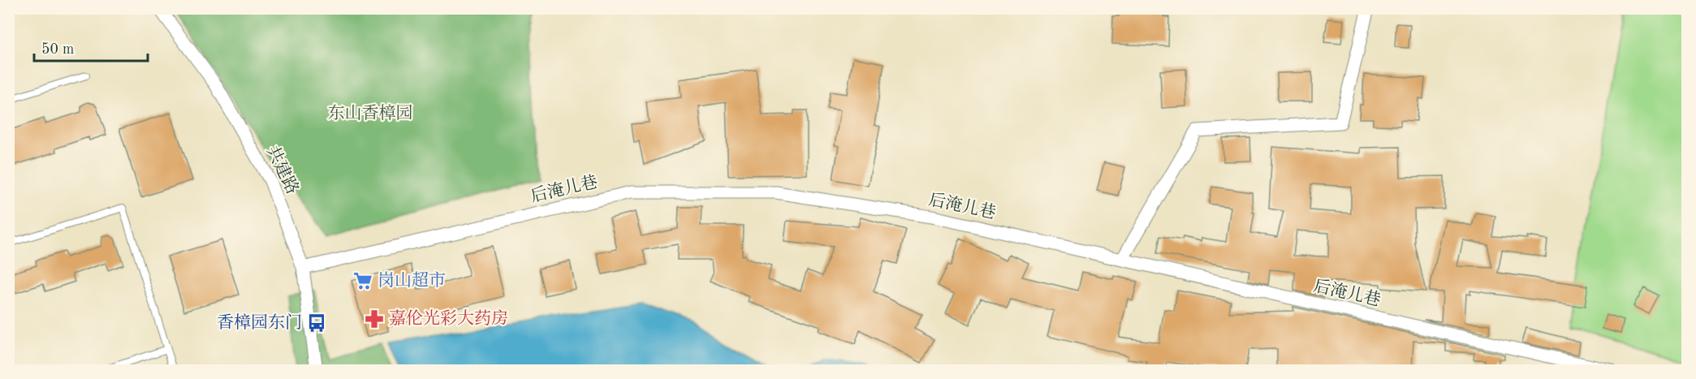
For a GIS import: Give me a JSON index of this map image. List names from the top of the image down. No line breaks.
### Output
{"streets":{"street":["共建路","后淹儿巷"]},"crossings":[["共建路","后淹儿巷"]],"parks":["东山香樟园"],"places":{"supermarket":["岗山超市"],"pharmacy":["嘉伦光彩大药房"],"bus stop":["香樟园东门"]},"scale_bar":"50 m"}
